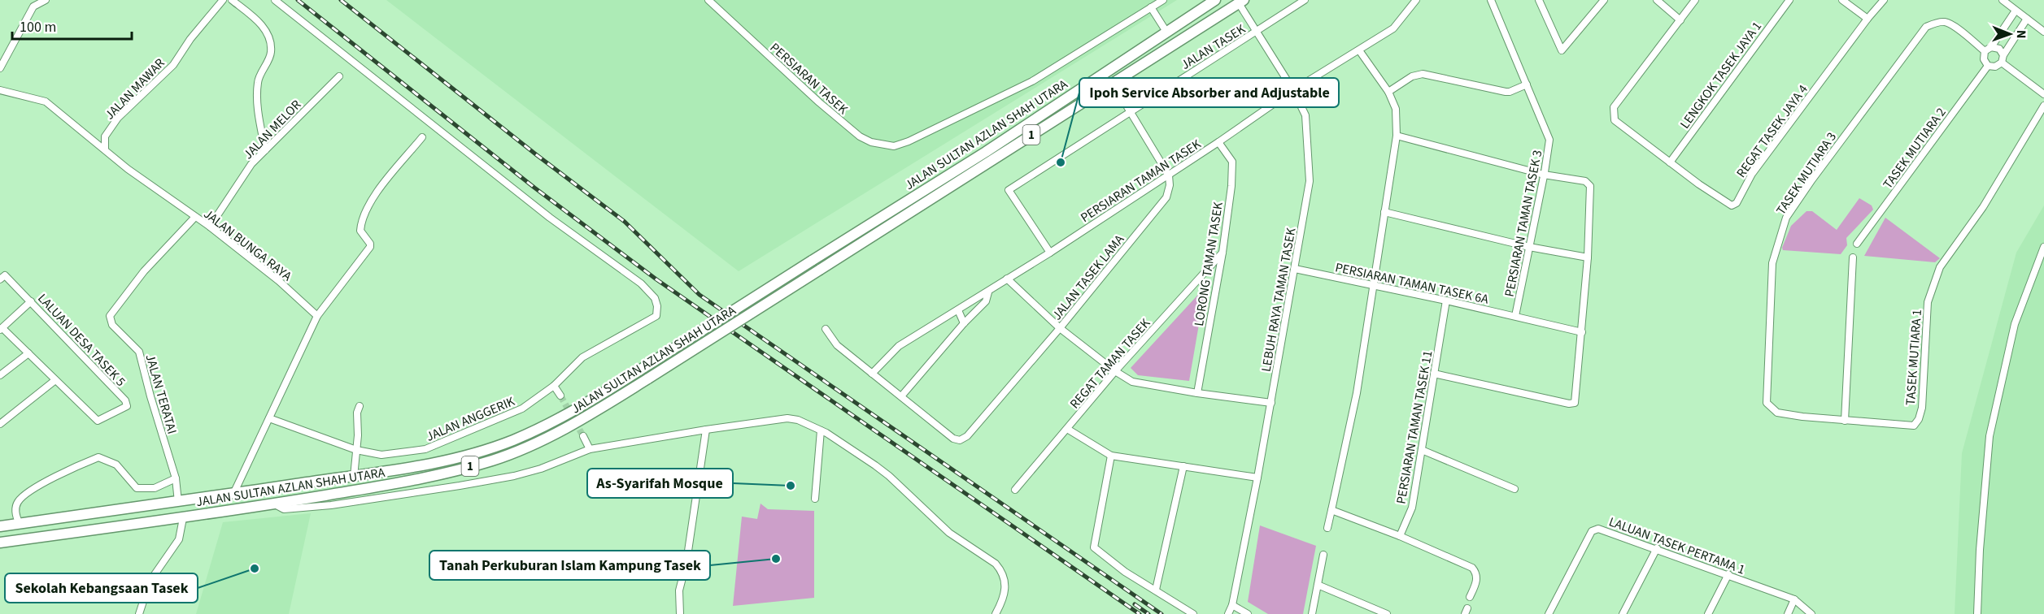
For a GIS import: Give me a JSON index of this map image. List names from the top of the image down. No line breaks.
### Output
{"streets":{"main road":["JALAN SULTAN AZLAN SHAH UTARA","1"],"street":["JALAN TASEK","LENGKOK TASEK JAYA 1","PERSIARAN TASEK","JALAN MAWAR","JALAN MELOR","REGAT TASEK JAYA 4","TASEK MUTIARA 2","TASEK MUTIARA 3","PERSIARAN TAMAN TASEK","PERSIARAN TAMAN TASEK 3","JALAN BUNGA RAYA","LORONG TAMAN TASEK","JALAN TASEK LAMA","PERSIARAN TAMAN TASEK 6A","LEBUH RAYA TAMAN TASEK","LALUAN DESA TASEK 5","TASEK MUTIARA 1","REGAT TAMAN TASEK","JALAN TERATAI","JALAN ANGGERIK","PERSIARAN TAMAN TASEK 11","LALUAN TASEK PERTAMA 1"]},"crossings":[["JALAN TASEK","PERSIARAN TAMAN TASEK"],["JALAN TASEK","LEBUH RAYA TAMAN TASEK"],["LENGKOK TASEK JAYA 1","REGAT TASEK JAYA 4"],["JALAN MAWAR","JALAN BUNGA RAYA"],["JALAN MELOR","JALAN BUNGA RAYA"],["JALAN SULTAN AZLAN SHAH UTARA","LEBUH RAYA TAMAN TASEK"],["JALAN SULTAN AZLAN SHAH UTARA","JALAN TERATAI"],["TASEK MUTIARA 2","TASEK MUTIARA 3"],["TASEK MUTIARA 3","TASEK MUTIARA 1"],["PERSIARAN TAMAN TASEK","LORONG TAMAN TASEK"],["PERSIARAN TAMAN TASEK","JALAN TASEK LAMA"],["PERSIARAN TAMAN TASEK","LEBUH RAYA TAMAN TASEK"],["PERSIARAN TAMAN TASEK 3","PERSIARAN TAMAN TASEK 6A"],["JALAN BUNGA RAYA","JALAN TERATAI"],["LORONG TAMAN TASEK","REGAT TAMAN TASEK"],["PERSIARAN TAMAN TASEK 6A","LEBUH RAYA TAMAN TASEK"],["PERSIARAN TAMAN TASEK 6A","PERSIARAN TAMAN TASEK 11"]],"places":["Ipoh Service Absorber and Adjustable","As-Syarifah Mosque","Tanah Perkuburan Islam Kampung Tasek","Sekolah Kebangsaan Tasek"],"scale_bar":"100 m","north":"right"}
